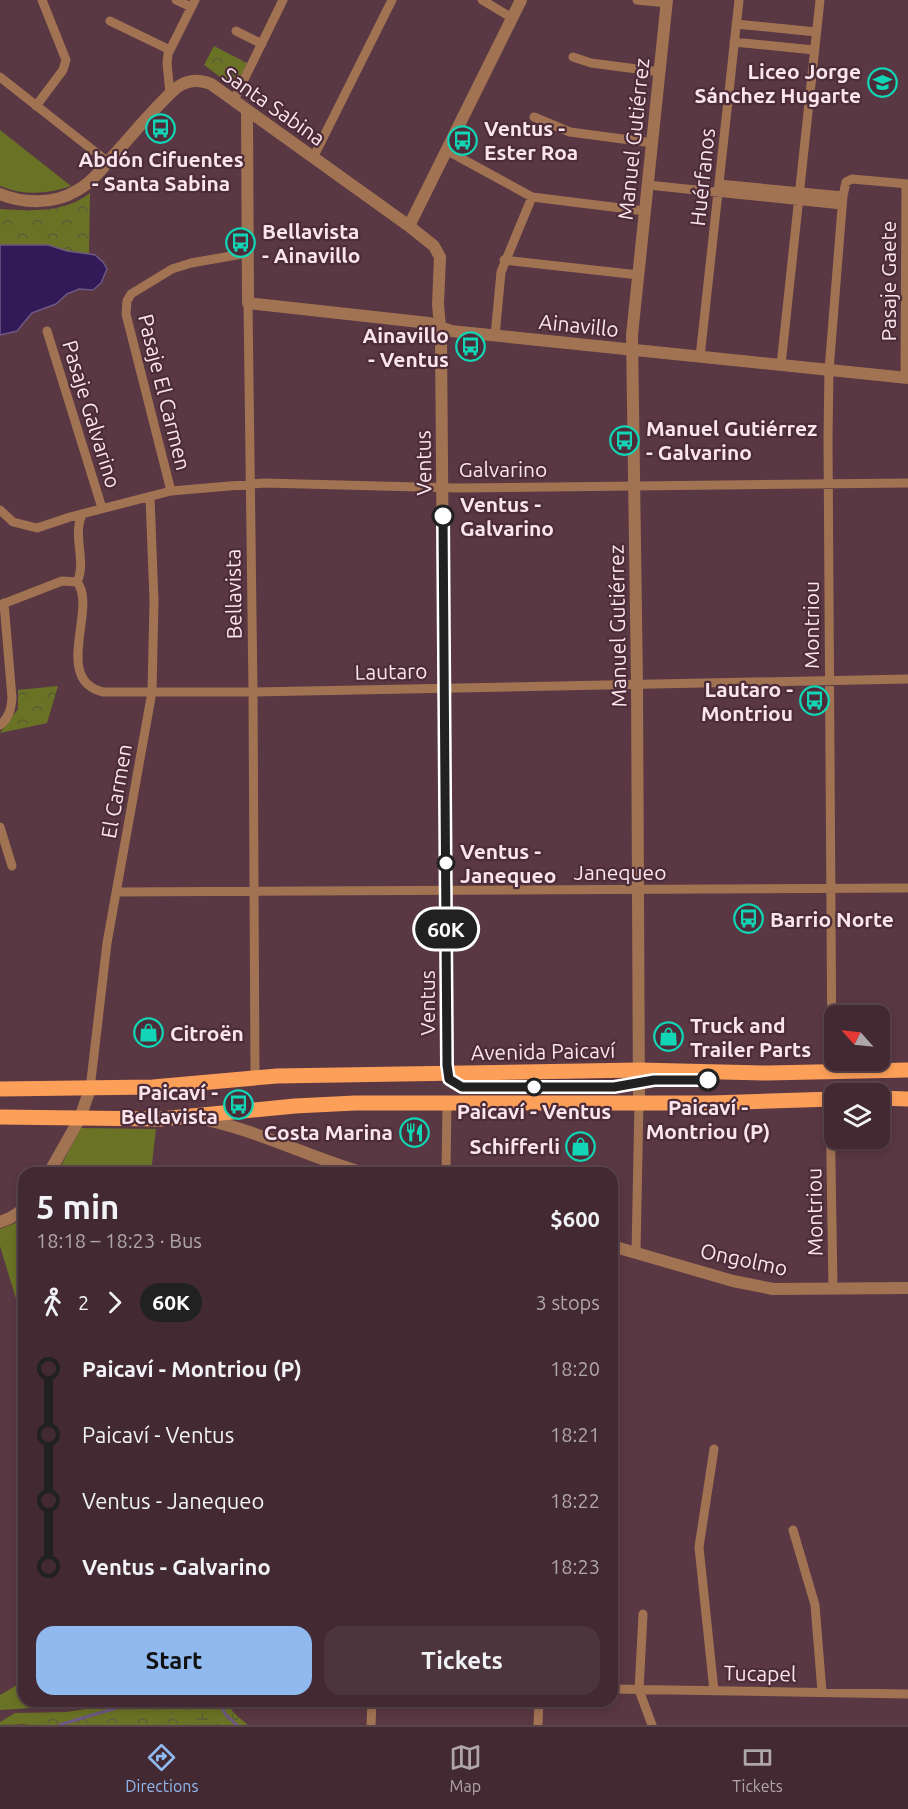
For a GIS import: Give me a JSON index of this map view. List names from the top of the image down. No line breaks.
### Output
{"streets":{"main road":["Avenida Paicaví"],"street":["Santa Sabina","Manuel Gutiérrez","Huérfanos","Pasaje Gaete","Ainavillo","Pasaje El Carmen","Pasaje Galvarino","Ventus","Galvarino","Bellavista","Montriou","Lautaro","El Carmen","Janequeo","Ongolmo","Tucapel"]},"crossings":[["Santa Sabina","Ventus"],["Santa Sabina","Bellavista"],["Manuel Gutiérrez","Ainavillo"],["Manuel Gutiérrez","Galvarino"],["Manuel Gutiérrez","Lautaro"],["Manuel Gutiérrez","Janequeo"],["Manuel Gutiérrez","Avenida Paicaví"],["Manuel Gutiérrez","Ongolmo"],["Huérfanos","Ainavillo"],["Pasaje Gaete","Ainavillo"],["Pasaje Gaete","Montriou"],["Ainavillo","Ventus"],["Ainavillo","Bellavista"],["Ainavillo","Montriou"],["Pasaje El Carmen","Galvarino"],["Pasaje El Carmen","Bellavista"],["Pasaje Galvarino","Galvarino"],["Ventus","Galvarino"],["Ventus","Lautaro"],["Ventus","Janequeo"],["Ventus","Avenida Paicaví"],["Galvarino","Bellavista"],["Galvarino","Montriou"],["Galvarino","Lautaro"],["Galvarino","El Carmen"],["Bellavista","Lautaro"],["Bellavista","Janequeo"],["Bellavista","Avenida Paicaví"],["Montriou","Lautaro"],["Montriou","Janequeo"],["Montriou","Avenida Paicaví"],["Montriou","Ongolmo"],["Lautaro","El Carmen"],["El Carmen","Janequeo"],["El Carmen","Avenida Paicaví"]],"places":{"school or university":["Liceo Jorge Sánchez Hugarte"],"bus stop":["Abdón Cifuentes - Santa Sabina","Ventus - Ester Roa","Bellavista - Ainavillo","Ainavillo - Ventus","Manuel Gutiérrez - Galvarino","Lautaro - Montriou","Barrio Norte","Paicaví - Bellavista"],"other":["Ventus - Galvarino","Ventus - Janequeo","Paicaví - Montriou (P)","Paicaví - Ventus"],"shop":["Citroën","Truck and Trailer Parts","Schifferli"],"restaurant":["Costa Marina"]},"lines":["bus line 60K"],"north":"top left","page":{"on_map":"60K","heading":["5 min","18:18 – 18:23 · Bus","$600"],"legs":["2","60K","3 stops"],"list":[{"name":"Paicaví - Montriou (P)","value":"18:20"},{"name":"Paicaví - Ventus","value":"18:21"},{"name":"Ventus - Janequeo","value":"18:22"},{"name":"Ventus - Galvarino","value":"18:23"}],"buttons":["Start","Tickets"],"tabs":["Directions","Map","Tickets"]}}
